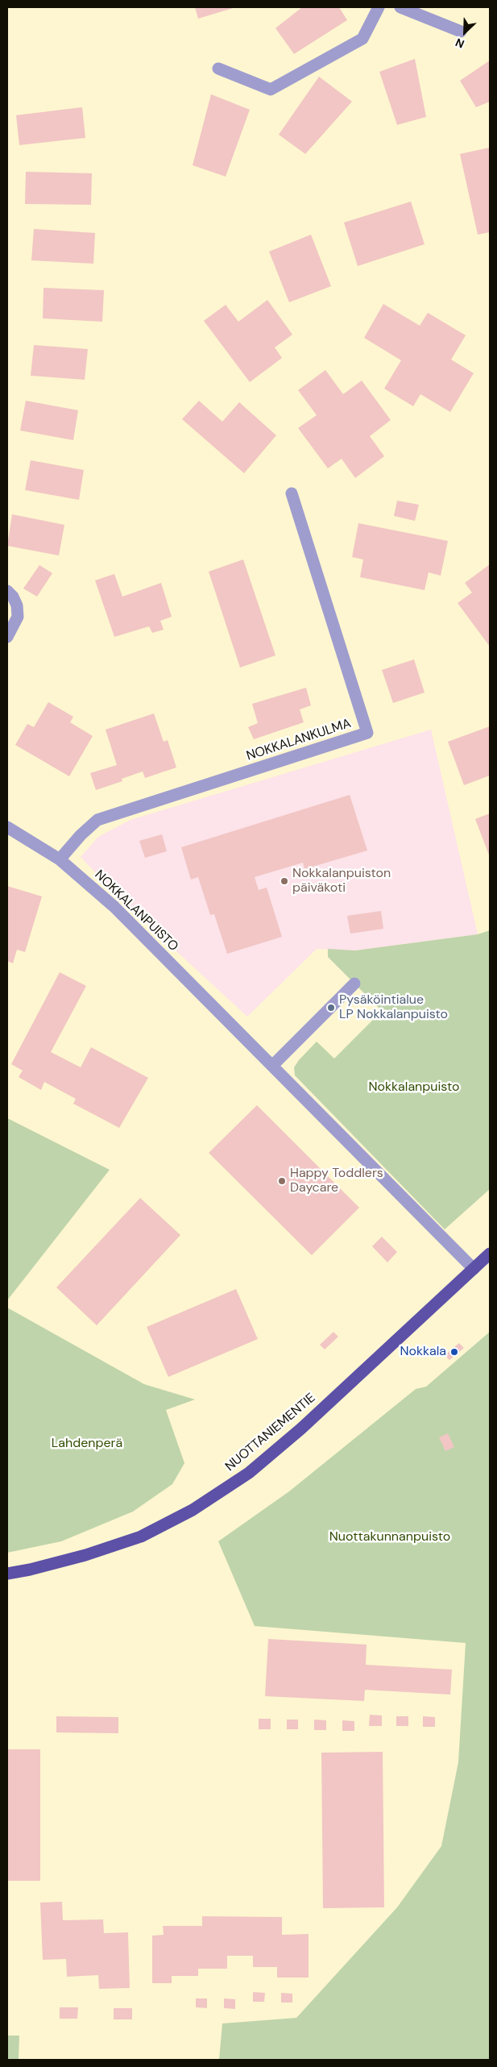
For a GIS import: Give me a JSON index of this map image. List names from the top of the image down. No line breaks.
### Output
{"streets":{"main road":["NUOTTANIEMENTIE"],"street":["NOKKALANKULMA","NOKKALANPUISTO"]},"crossings":[["NOKKALANKULMA","NOKKALANPUISTO"],["NOKKALANPUISTO","NUOTTANIEMENTIE"]],"parks":["Nokkalanpuisto","Lahdenperä","Nuottakunnanpuisto"],"places":["Nokkalanpuiston päiväkoti","Pysäköintialue LP Nokkalanpuisto","Happy Toddlers Daycare","Nokkala"],"north":"bottom left"}
